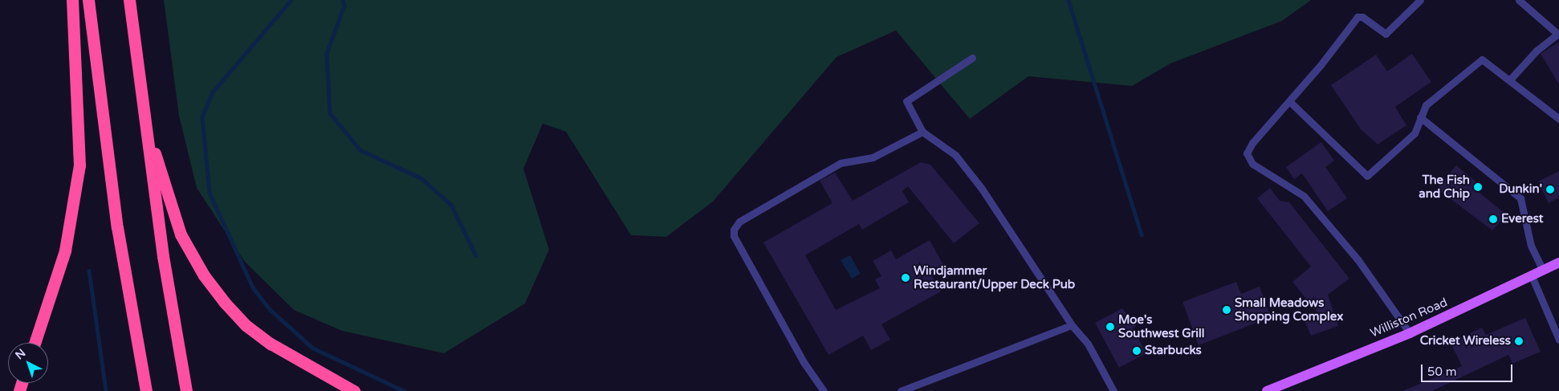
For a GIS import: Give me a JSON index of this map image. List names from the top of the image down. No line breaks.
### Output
{"streets":{"main road":["Williston Road"]},"places":["The Fish and Chip","Dunkin'","Everest","Windjammer Restaurant/Upper Deck Pub","Small Meadows Shopping Complex","Moe's Southwest Grill","Cricket Wireless","Starbucks"],"scale_bar":"50 m","north":"top left"}
